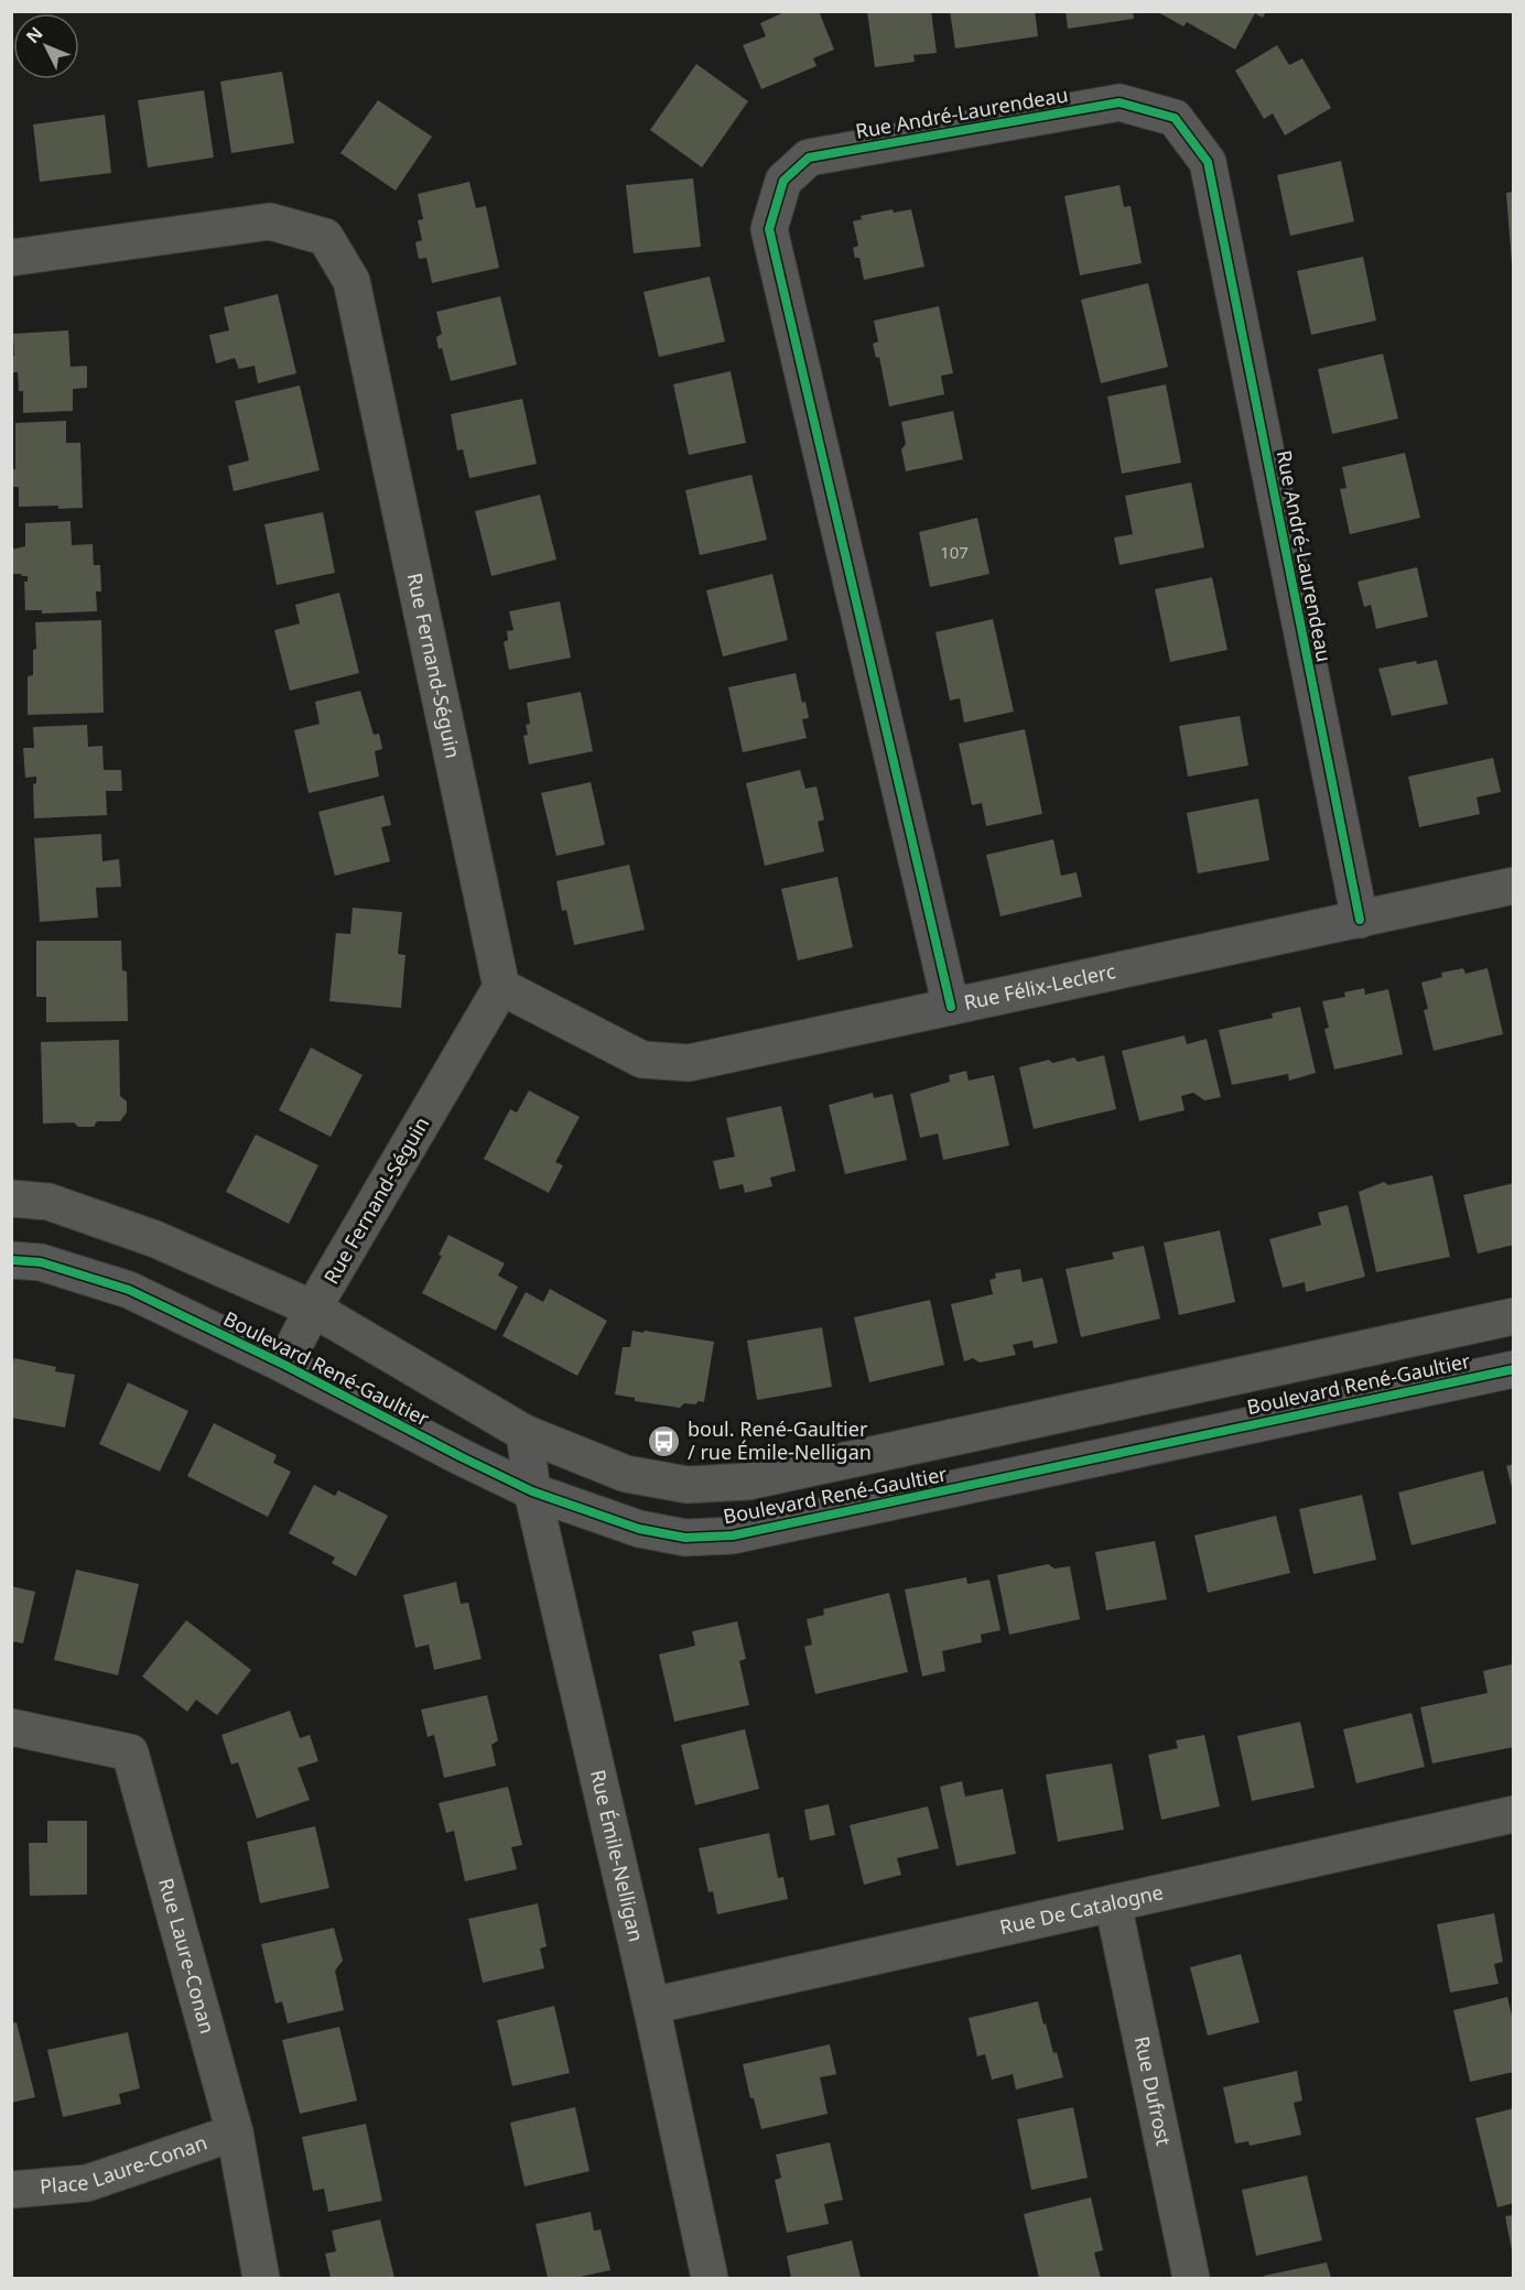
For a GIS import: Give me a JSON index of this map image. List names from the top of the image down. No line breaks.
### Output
{"streets":{"street":["Rue André-Laurendeau","Rue Fernand-Séguin","Rue Félix-Leclerc","Boulevard René-Gaultier","Rue Émile-Nelligan","Rue De Catalogne","Rue Laure-Conan","Rue Dufrost","Place Laure-Conan"]},"crossings":[["Rue André-Laurendeau","Rue Félix-Leclerc"],["Rue Fernand-Séguin","Rue Félix-Leclerc"],["Rue Fernand-Séguin","Boulevard René-Gaultier"],["Boulevard René-Gaultier","Rue Émile-Nelligan"],["Rue Émile-Nelligan","Rue De Catalogne"],["Rue De Catalogne","Rue Dufrost"],["Rue Laure-Conan","Place Laure-Conan"]],"places":{"bus stop":["boul. René-Gaultier / rue Émile-Nelligan"]},"house_numbers":["107"],"north":"top left"}
